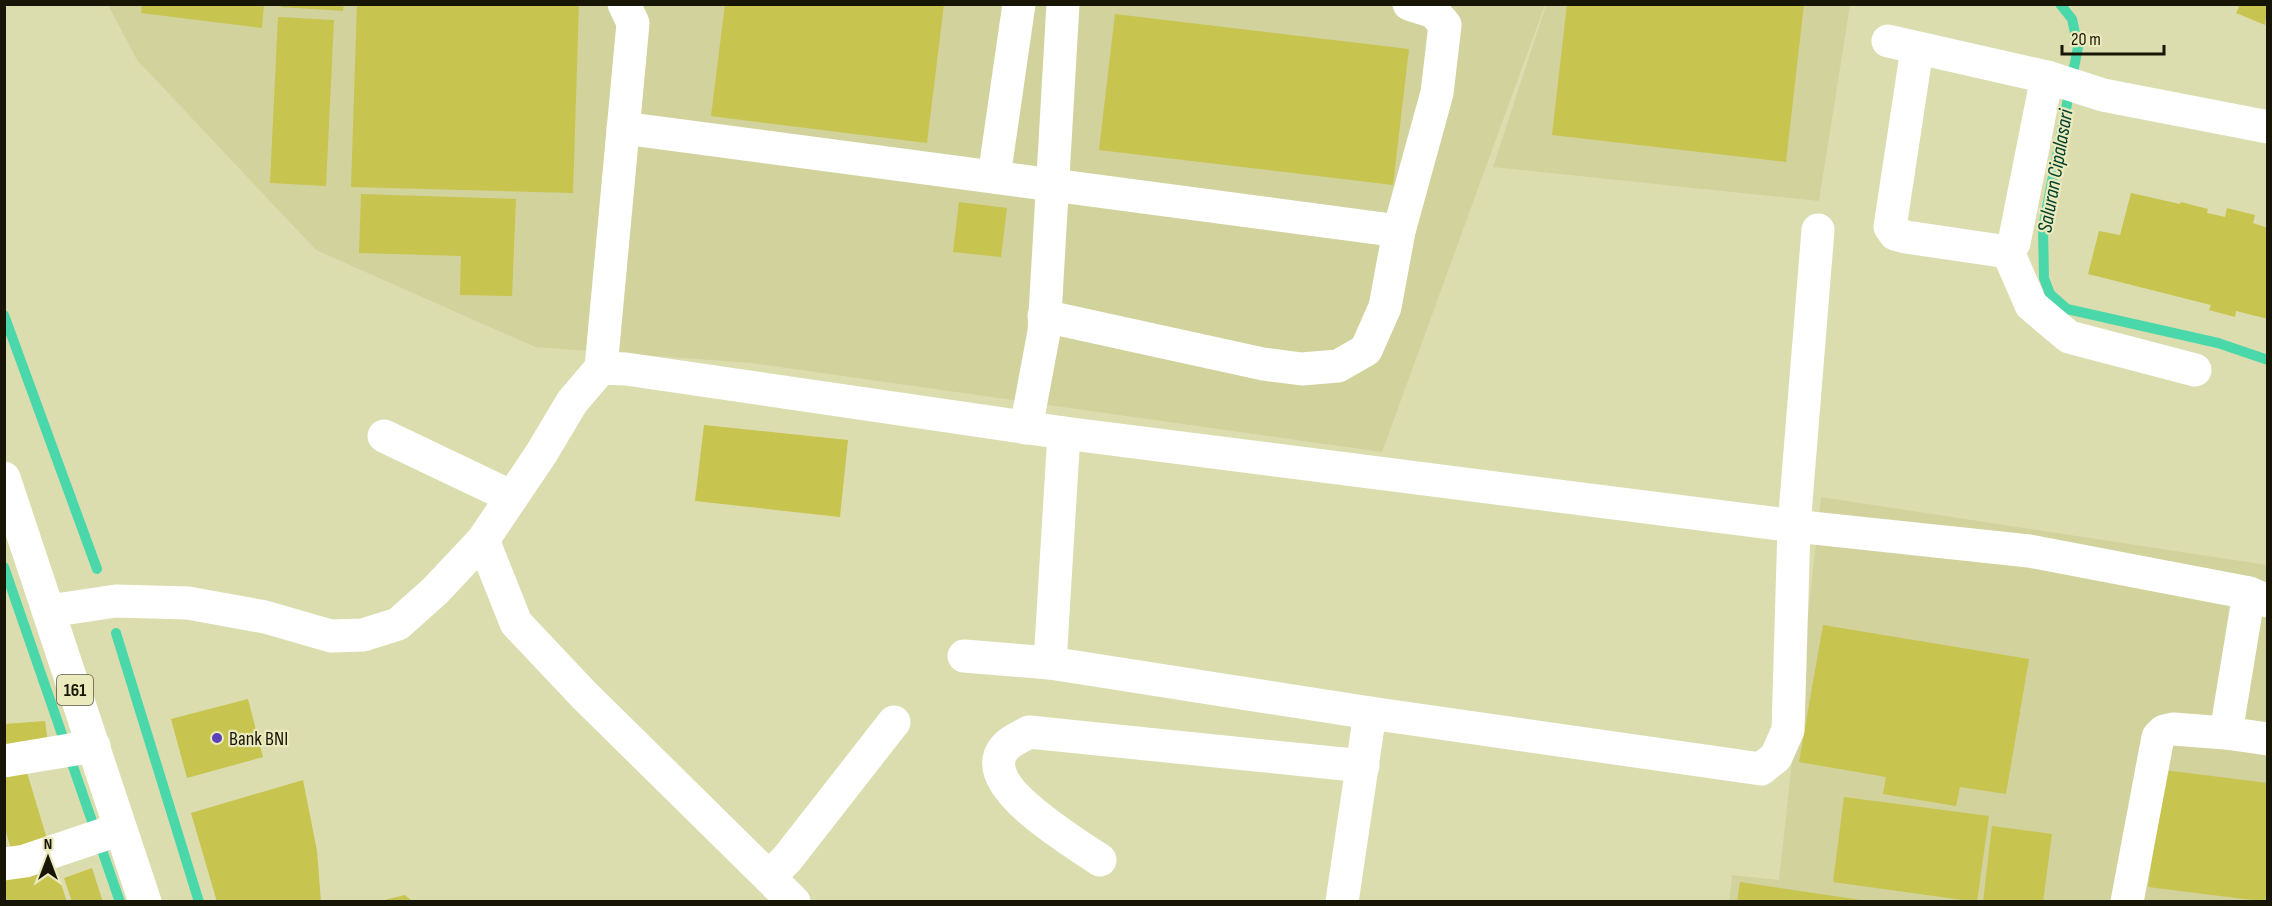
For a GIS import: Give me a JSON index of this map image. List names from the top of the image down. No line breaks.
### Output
{"streets":{"street":["161"]},"water":["Saluran Cipalasari"],"places":["Bank BNI"],"scale_bar":"20 m","north":"top"}
